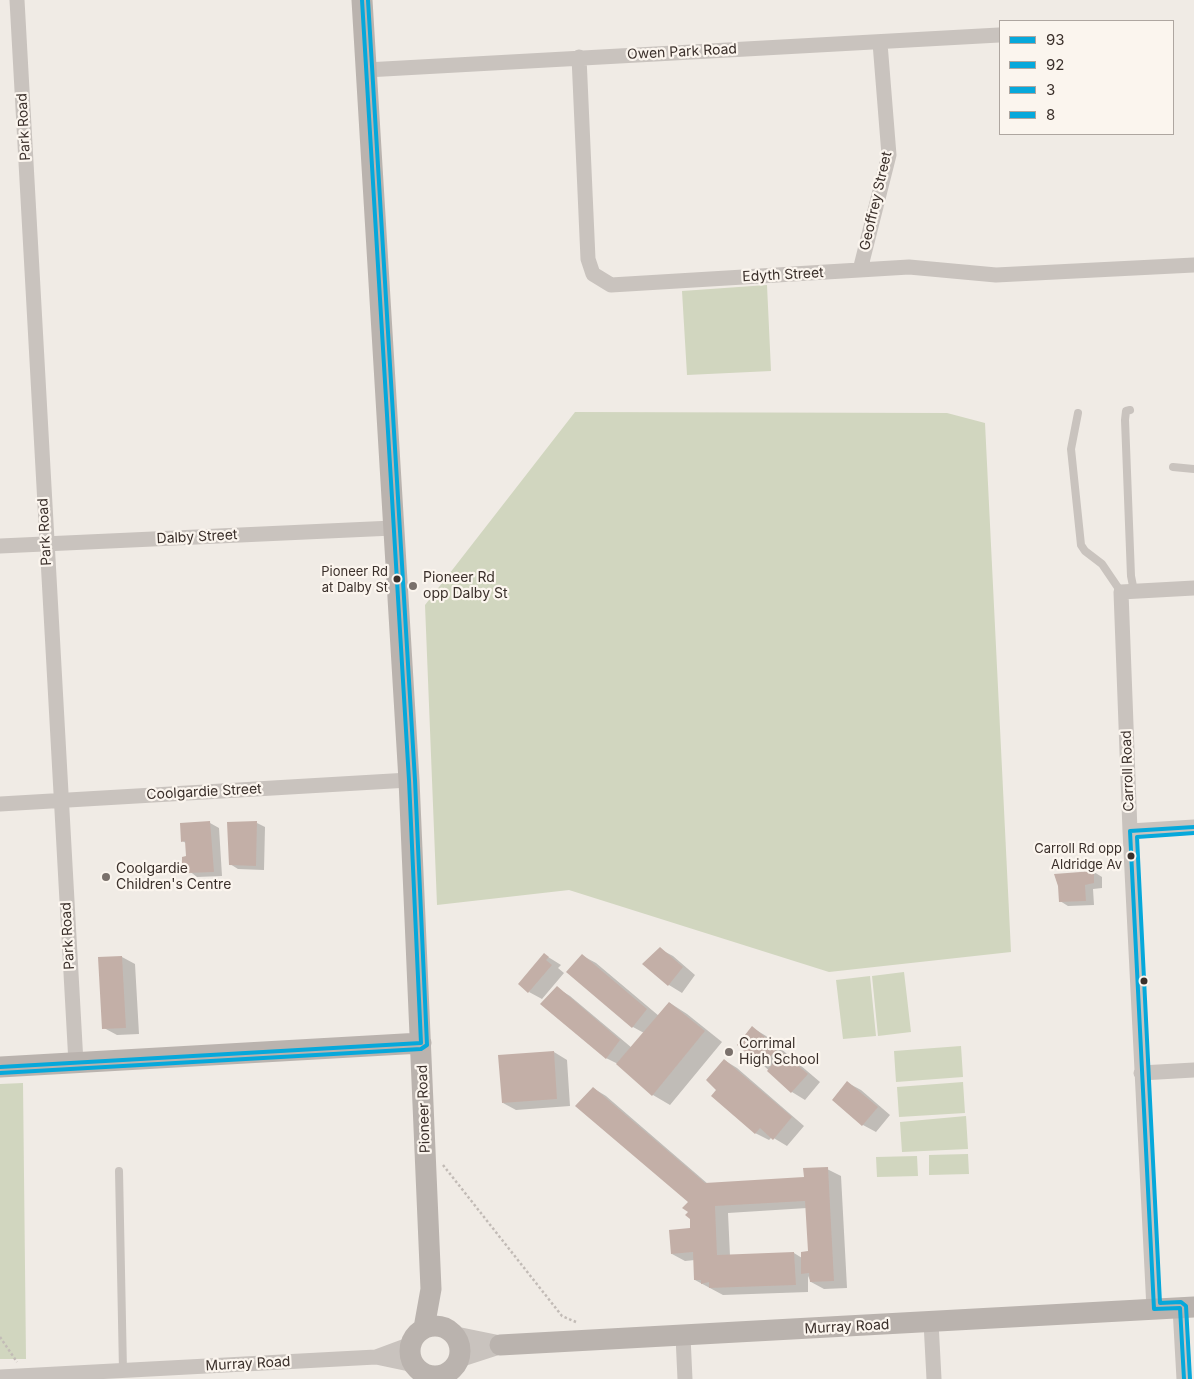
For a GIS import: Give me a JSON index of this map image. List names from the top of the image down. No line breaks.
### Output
{"streets":{"main road":["Pioneer Road","Murray Road"],"street":["Owen Park Road","Park Road","Geoffrey Street","Edyth Street","Dalby Street","Carroll Road","Coolgardie Street"]},"crossings":[["Owen Park Road","Geoffrey Street"],["Owen Park Road","Edyth Street"],["Owen Park Road","Pioneer Road"],["Park Road","Dalby Street"],["Park Road","Coolgardie Street"],["Geoffrey Street","Edyth Street"],["Dalby Street","Pioneer Road"],["Carroll Road","Murray Road"],["Coolgardie Street","Pioneer Road"],["Pioneer Road","Murray Road"]],"places":["Pioneer Rd at Dalby St","Pioneer Rd opp Dalby St","Carroll Rd opp Aldridge Av","Coolgardie Children's Centre","Corrimal High School"],"lines":["transit line 93","transit line 92","transit line 3","transit line 8"],"legend":["93","92","3","8"]}
